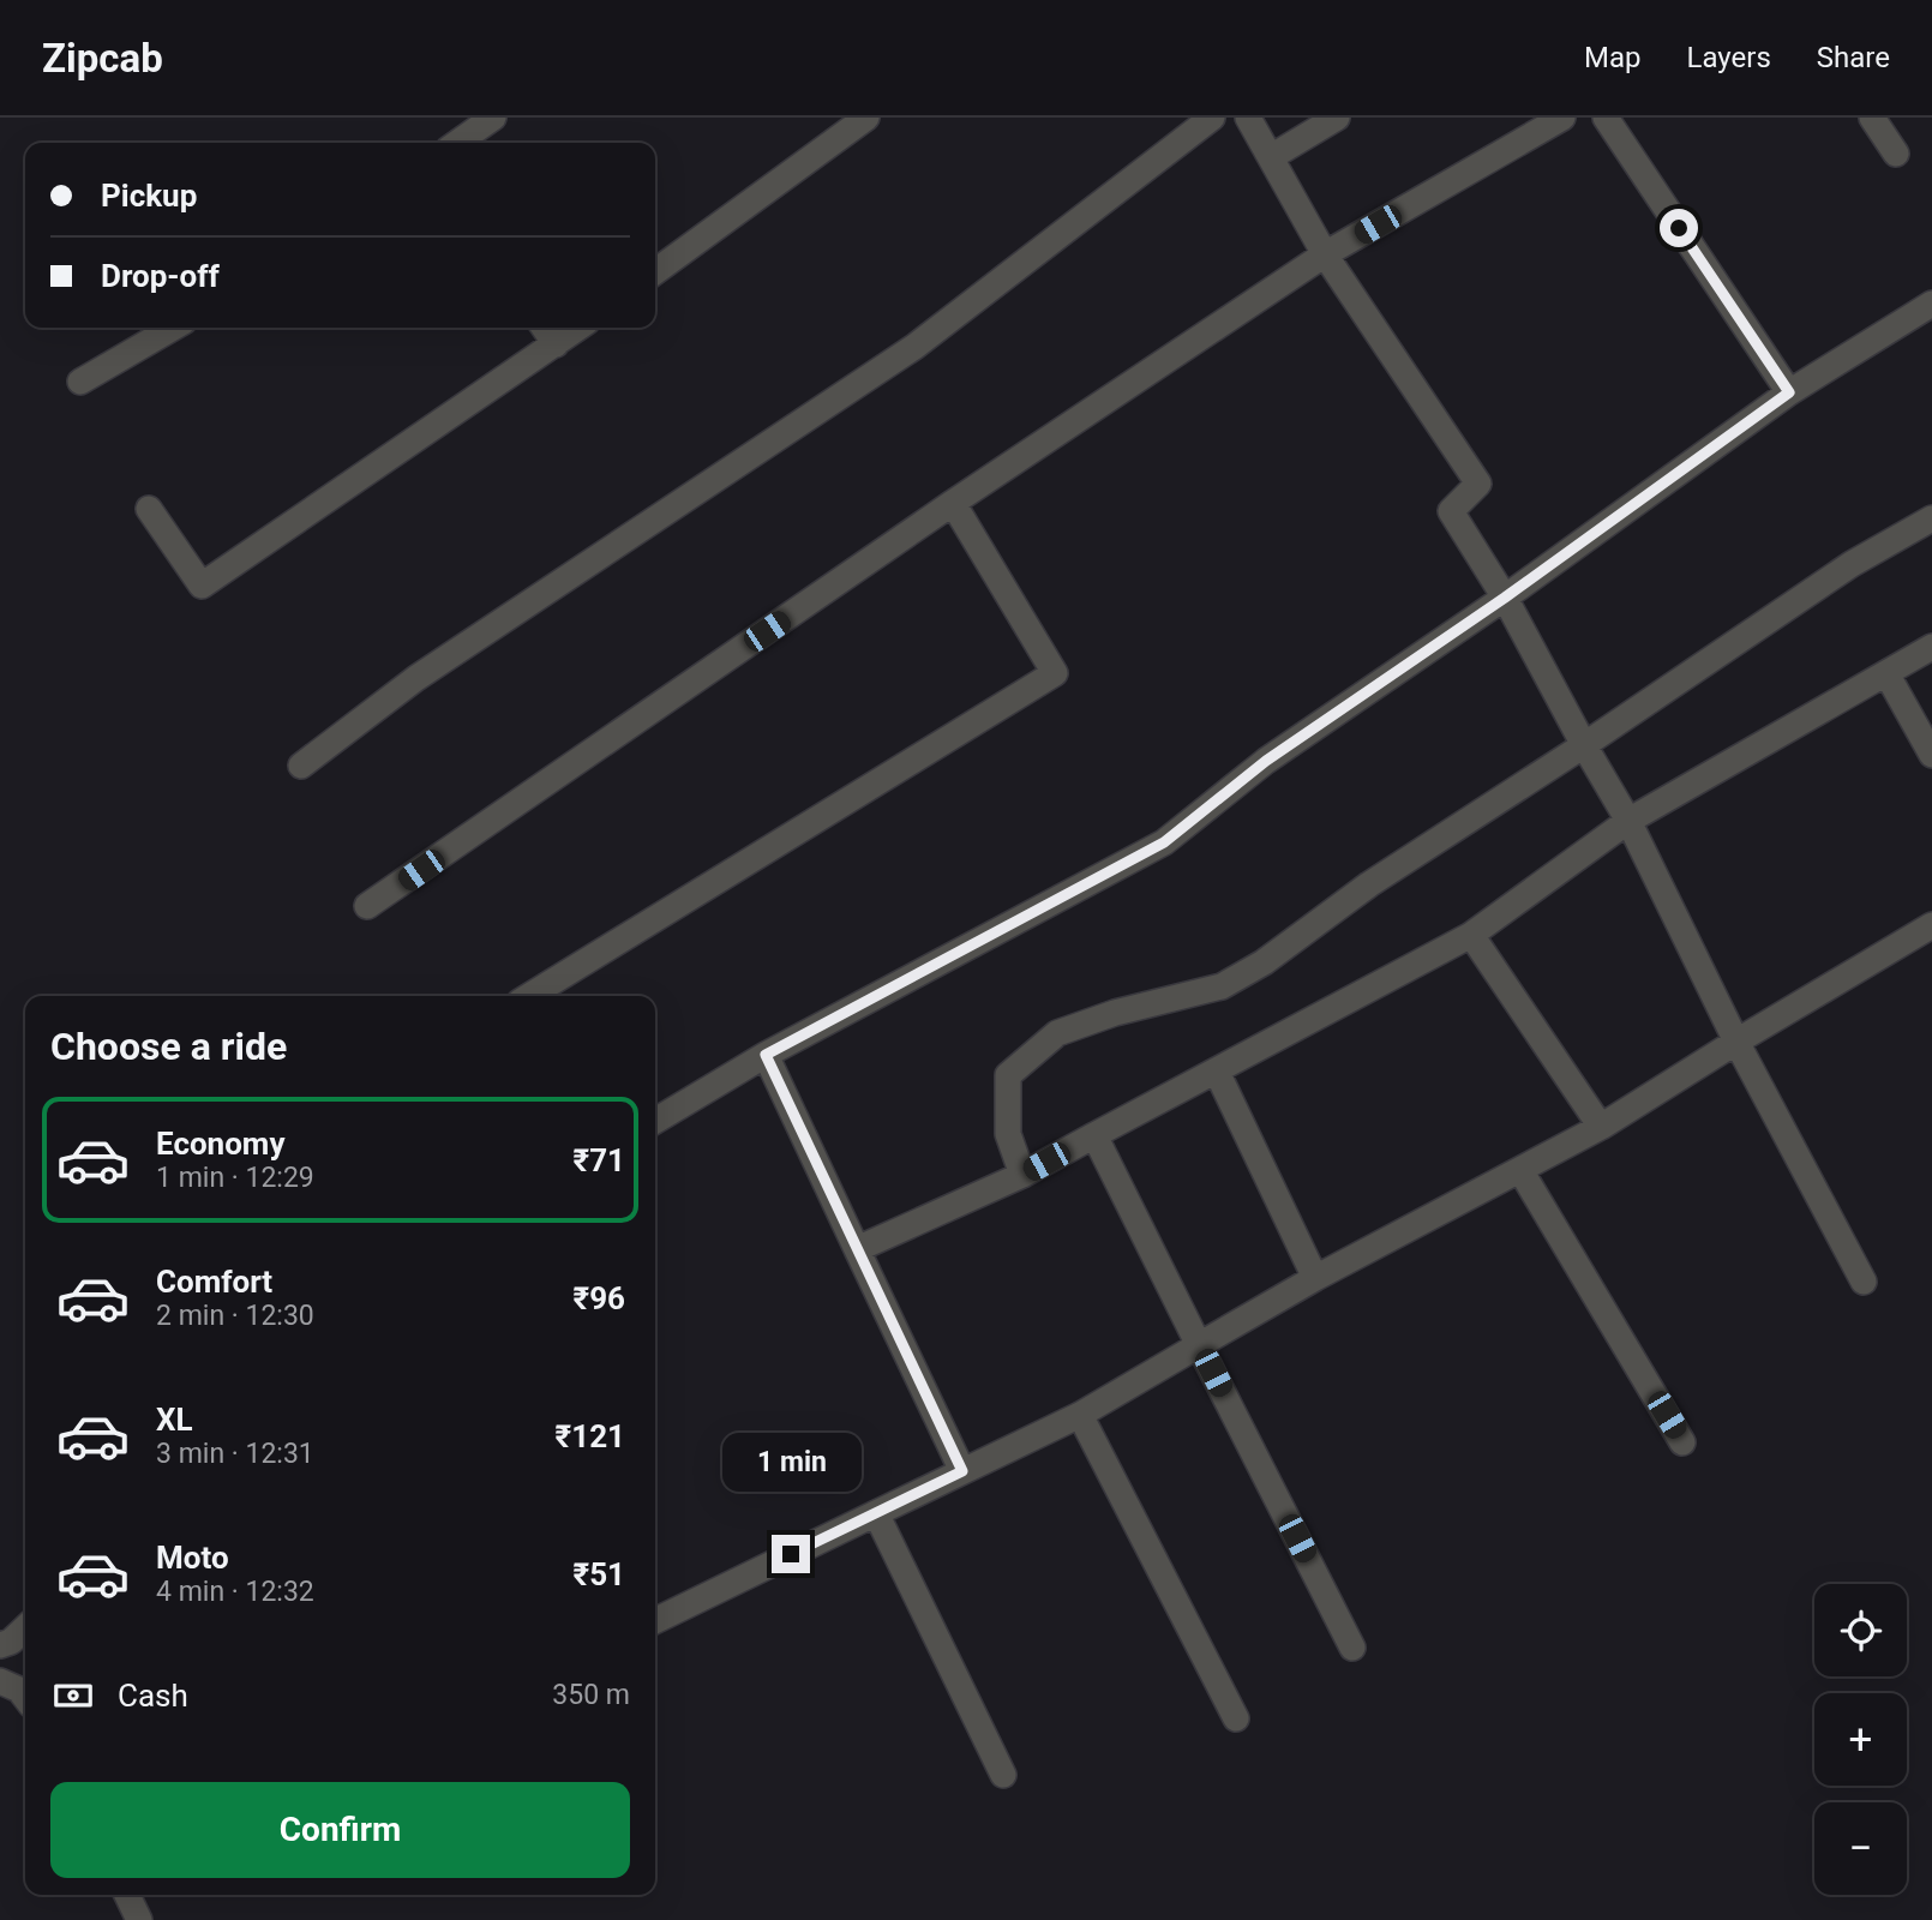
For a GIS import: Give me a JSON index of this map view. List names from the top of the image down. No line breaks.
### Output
{"page":{"header":"Zipcab","nav":["Map","Layers","Share"],"banner":["Pickup","Drop-off"],"heading":"Choose a ride","list":[{"name":"Economy","note":"1 min · 12:29","value":"₹71"},{"name":"Comfort","note":"2 min · 12:30","value":"₹96"},{"name":"XL","note":"3 min · 12:31","value":"₹121"},{"name":"Moto","note":"4 min · 12:32","value":"₹51"}],"bubble":"1 min","map_buttons":["+","−"],"pay":["Cash","350 m"],"buttons":"Confirm"}}
